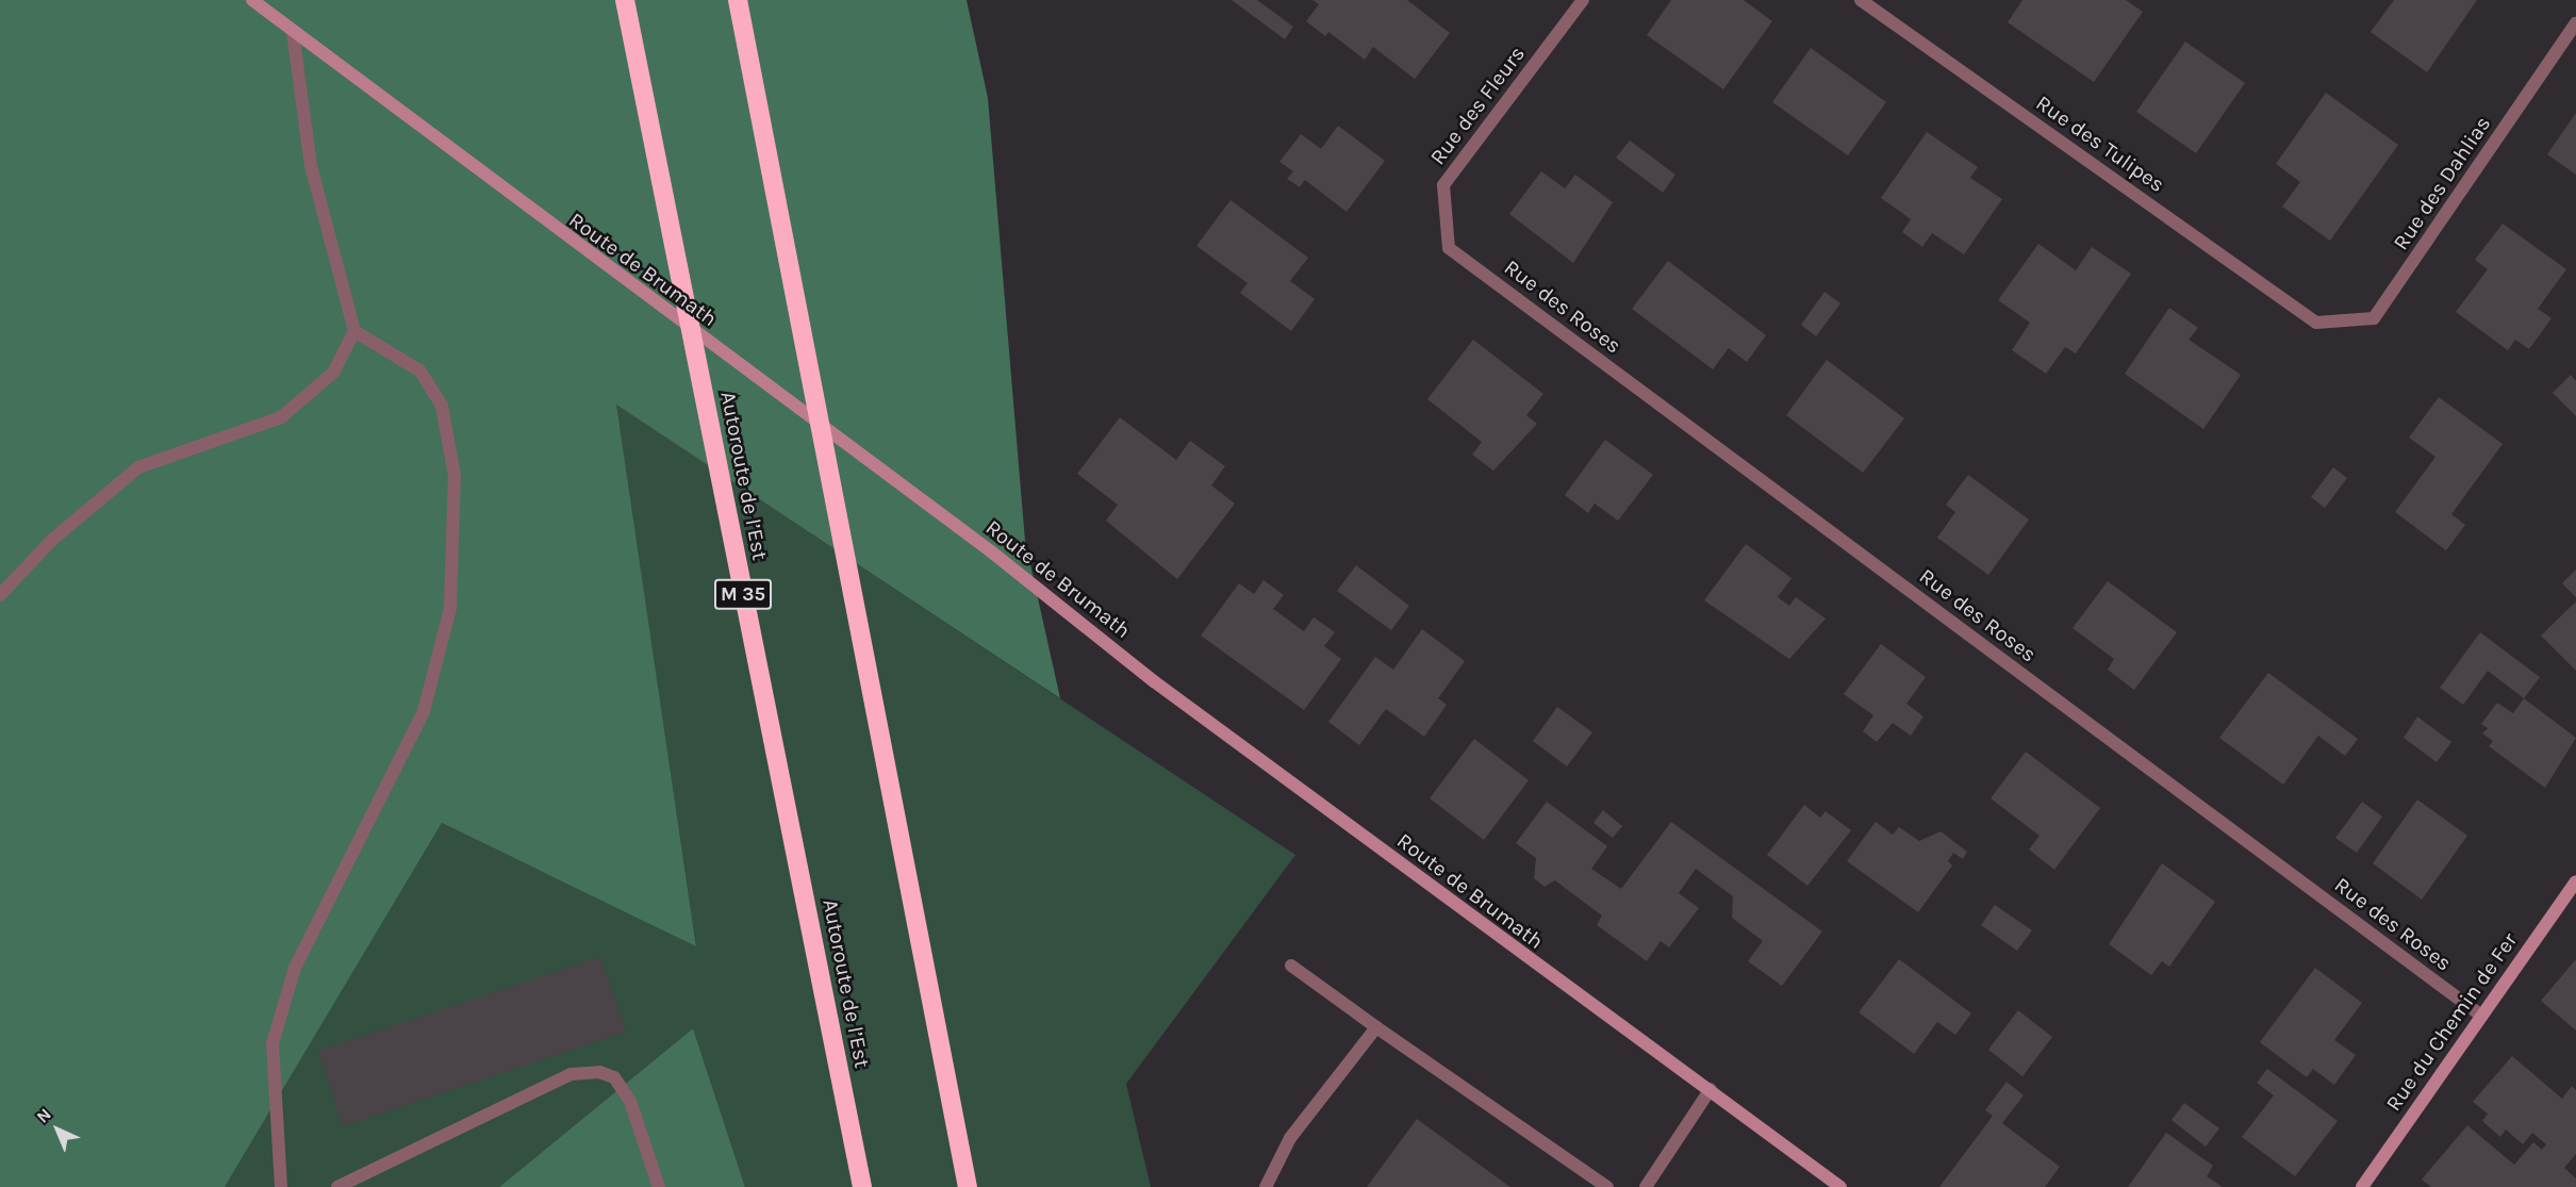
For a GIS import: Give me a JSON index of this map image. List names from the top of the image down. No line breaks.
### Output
{"streets":{"highway":["Autoroute de l’Est","M 35"],"main road":["Route de Brumath","Rue du Chemin de Fer"],"street":["Rue des Fleurs","Rue des Tulipes","Rue des Dahlias","Rue des Roses"]},"crossings":[["Rue des Fleurs","Rue des Roses"],["Rue des Tulipes","Rue des Dahlias"],["Rue des Roses","Rue du Chemin de Fer"]],"north":"top left"}
